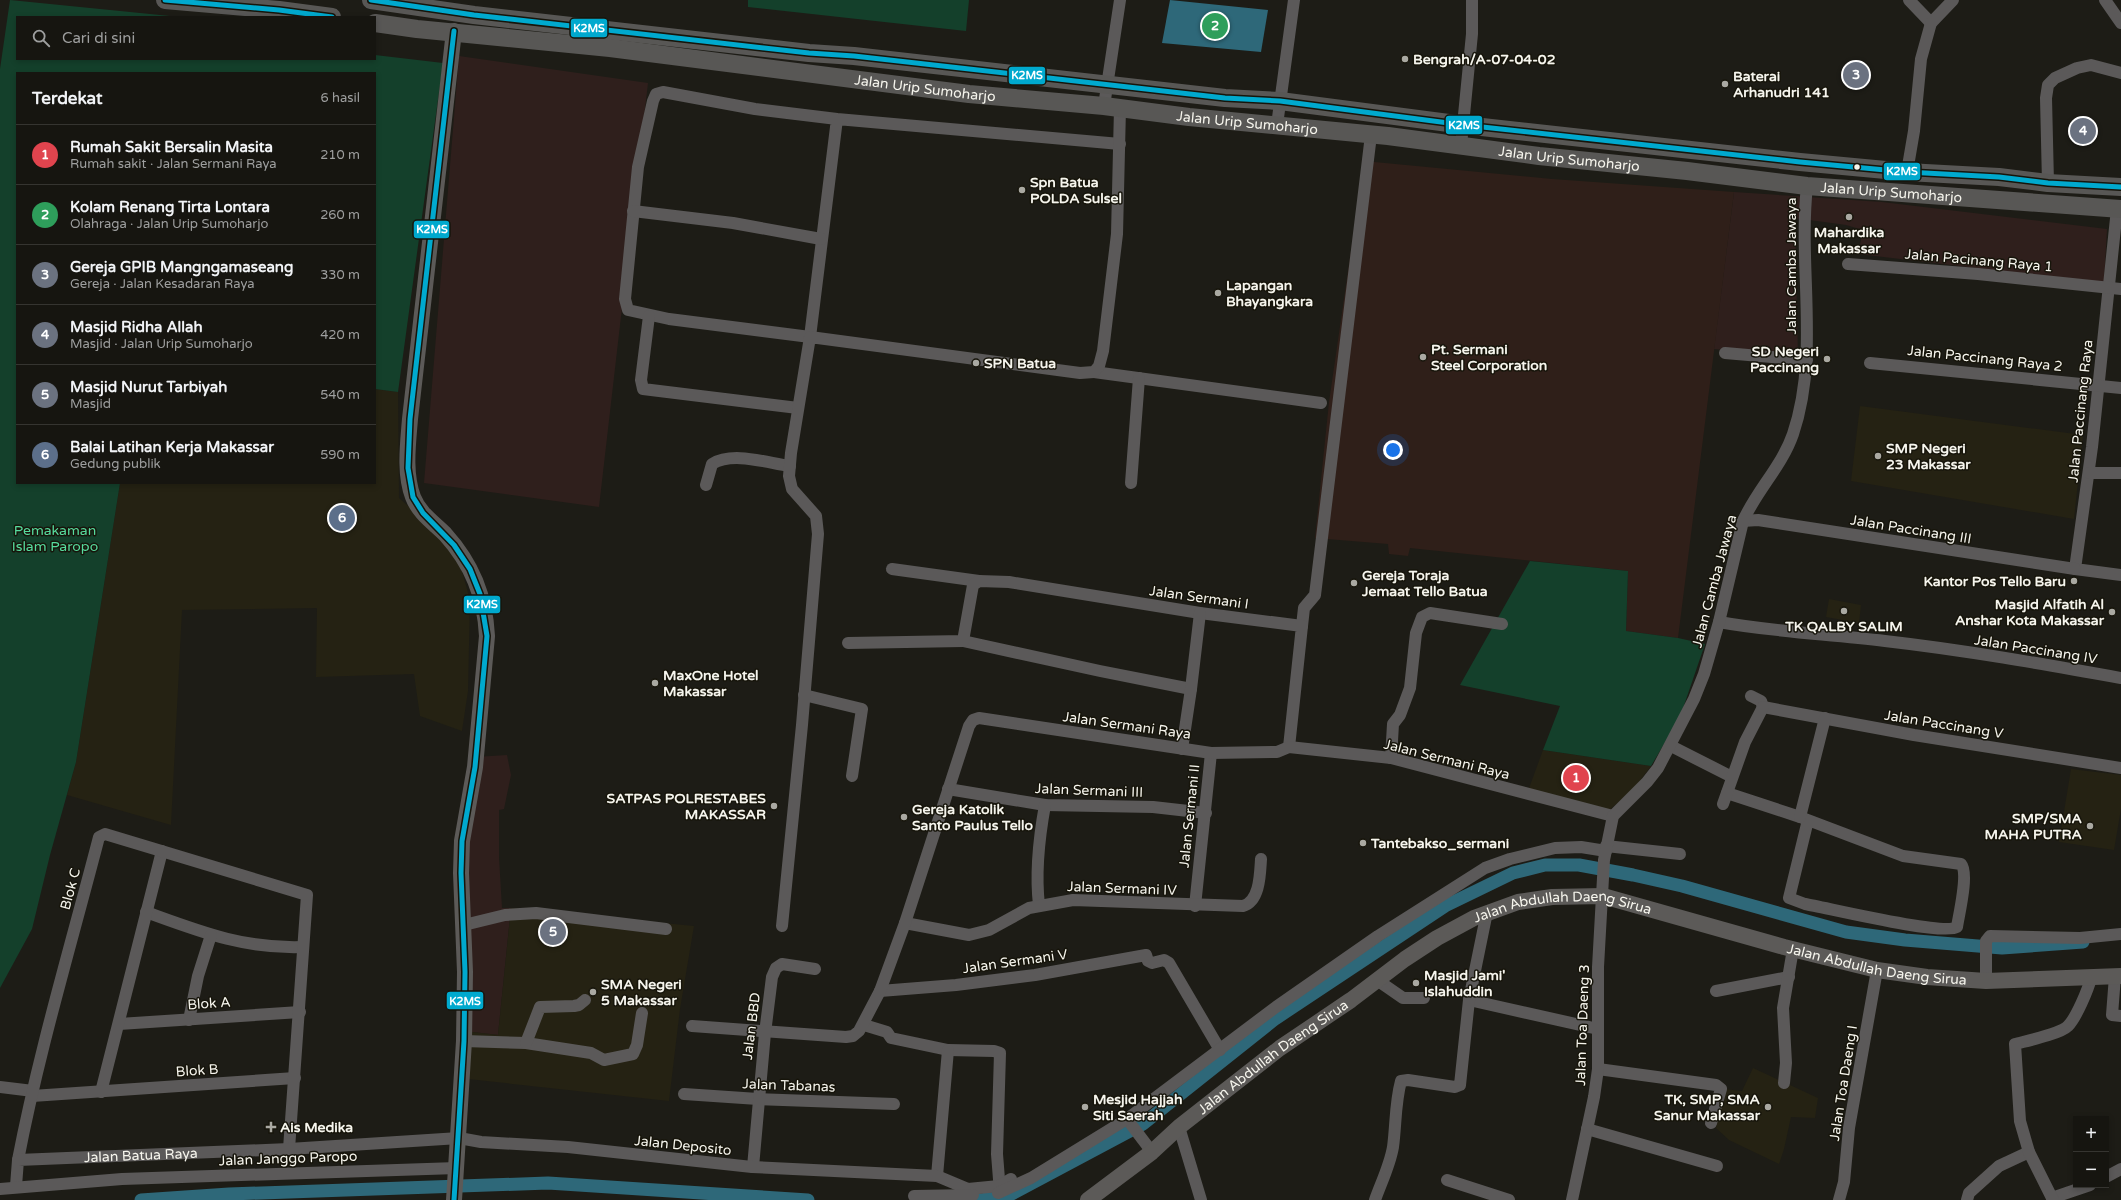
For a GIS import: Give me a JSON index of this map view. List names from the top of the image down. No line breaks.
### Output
{"streets":{"highway":["Jalan Urip Sumoharjo"],"main road":["Jalan Abdullah Daeng Sirua"],"street":["Jalan Pacinang Raya 1","Jalan Camba Jawaya","Jalan Paccinang Raya 2","Jalan Paccinang Raya","Jalan Paccinang III","Jalan Sermani I","Jalan Paccinang IV","Jalan Paccinang V","Jalan Sermani Raya","Jalan Sermani III","Jalan Sermani II","Jalan Sermani IV","Blok C","Jalan Sermani V","Blok A","Jalan Toa Daeng 3","Jalan BBD","Blok B","Jalan Toa Daeng I","Jalan Tabanas","Jalan Deposito","Jalan Batua Raya","Jalan Janggo Paropo"]},"crossings":[["Jalan Urip Sumoharjo","Jalan Camba Jawaya"],["Jalan Urip Sumoharjo","Jalan Paccinang Raya"],["Jalan Pacinang Raya 1","Jalan Paccinang Raya"],["Jalan Camba Jawaya","Jalan Paccinang III"],["Jalan Camba Jawaya","Jalan Paccinang IV"],["Jalan Camba Jawaya","Jalan Sermani Raya"],["Jalan Paccinang Raya 2","Jalan Paccinang Raya"],["Jalan Paccinang Raya","Jalan Paccinang III"],["Jalan Sermani Raya","Jalan Sermani III"],["Jalan Sermani Raya","Jalan Sermani II"],["Jalan Sermani Raya","Jalan Sermani IV"],["Jalan Sermani Raya","Jalan Sermani V"],["Jalan Sermani Raya","Jalan BBD"],["Jalan Sermani III","Jalan Sermani II"],["Jalan Sermani II","Jalan Sermani IV"],["Blok C","Blok B"],["Blok C","Jalan Batua Raya"],["Jalan Abdullah Daeng Sirua","Jalan Toa Daeng 3"],["Jalan Abdullah Daeng Sirua","Jalan Toa Daeng I"],["Jalan BBD","Jalan Tabanas"],["Jalan BBD","Jalan Deposito"],["Jalan Deposito","Jalan Batua Raya"]],"parks":["Pemakaman Islam Paropo"],"places":{"other":["Bengrah/A-07-04-02","Baterai Arhanudri 141","Spn Batua POLDA Sulsel","Mahardika Makassar","Lapangan Bhayangkara","Pt. Sermani Steel Corporation","SD Negeri Paccinang","SPN Batua","SMP Negeri 23 Makassar","Kantor Pos Tello Baru","Gereja Toraja Jemaat Tello Batua","TK QALBY SALIM","Masjid Alfatih Al Anshar Kota Makassar","MaxOne Hotel Makassar","SATPAS POLRESTABES MAKASSAR","Gereja Katolik Santo Paulus Tello","SMP/SMA MAHA PUTRA","Tantebakso_sermani","Masjid Jami' Islahuddin","SMA Negeri 5 Makassar","Mesjid Hajjah Siti Saerah","TK, SMP, SMA Sanur Makassar"],"health":["Ais Medika"]},"lines":["transit line K2MS"],"page":{"pins":["2","3","4","6","1","5"],"search":"Cari di sini","heading":["Terdekat","6 hasil"],"list":[{"mark":"1","name":"Rumah Sakit Bersalin Masita","note":"Rumah sakit · Jalan Sermani Raya","value":"210 m"},{"mark":"2","name":"Kolam Renang Tirta Lontara","note":"Olahraga · Jalan Urip Sumoharjo","value":"260 m"},{"mark":"3","name":"Gereja GPIB Mangngamaseang","note":"Gereja · Jalan Kesadaran Raya","value":"330 m"},{"mark":"4","name":"Masjid Ridha Allah","note":"Masjid · Jalan Urip Sumoharjo","value":"420 m"},{"mark":"5","name":"Masjid Nurut Tarbiyah","note":"Masjid","value":"540 m"},{"mark":"6","name":"Balai Latihan Kerja Makassar","note":"Gedung publik","value":"590 m"}],"map_buttons":["+","−"]}}
